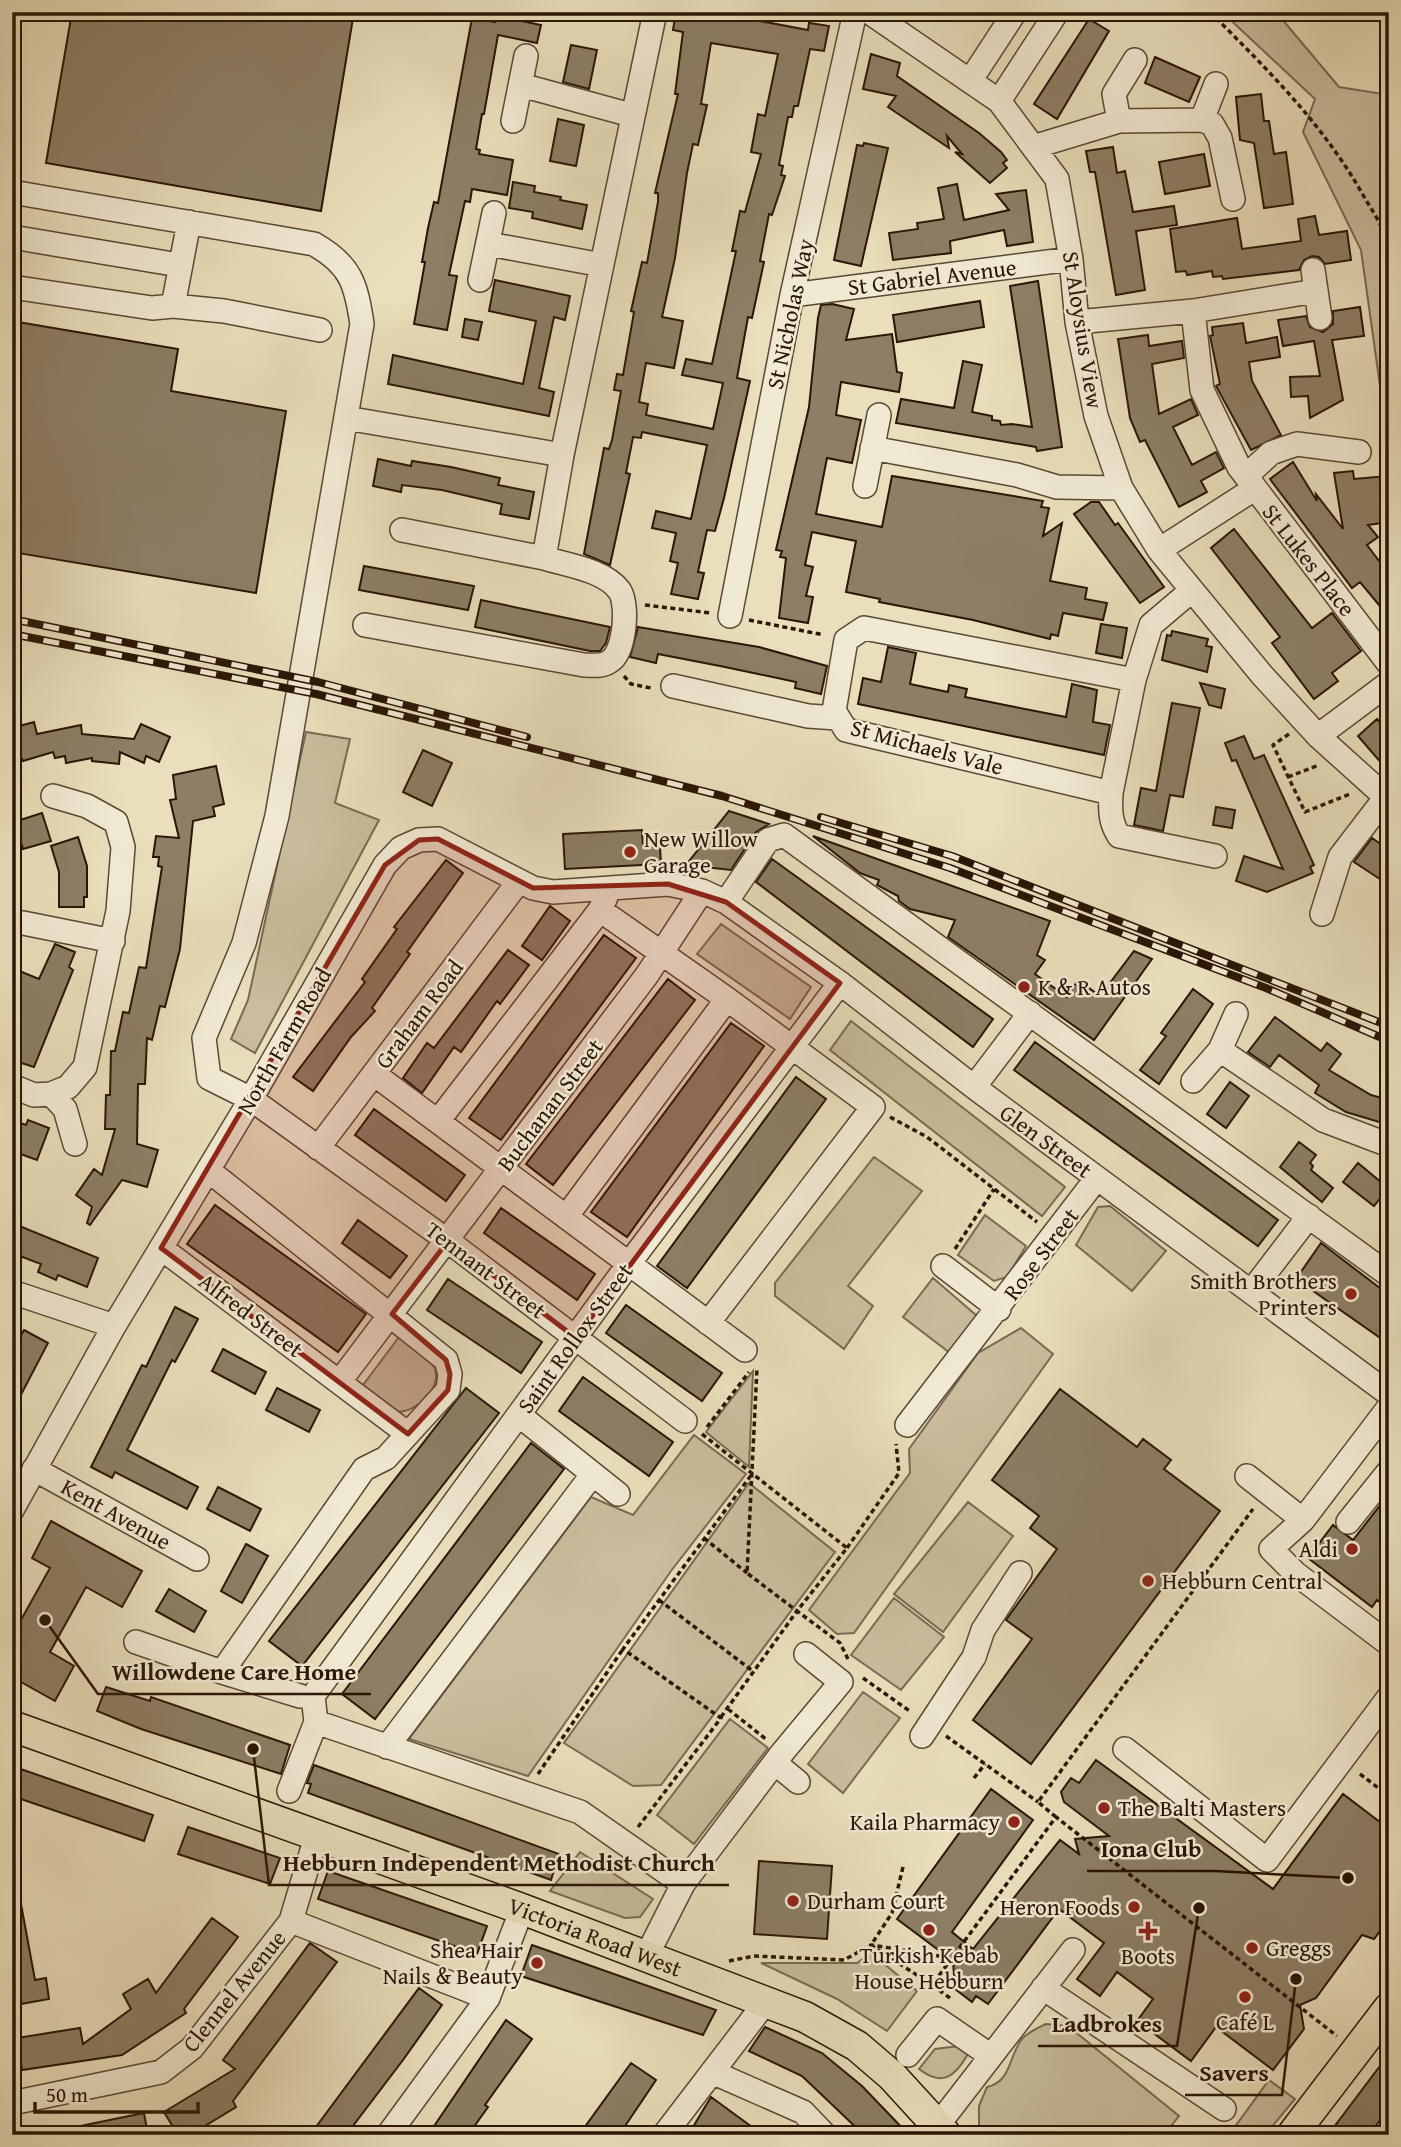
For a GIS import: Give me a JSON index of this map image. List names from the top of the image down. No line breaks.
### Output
{"streets":{"main road":["Victoria Road West"],"street":["St Gabriel Avenue","St Nicholas Way","St Aloysius View","St Lukes Place","St Michaels Vale","Graham Road","North Farm Road","Buchanan Street","Glen Street","Rose Street","Tennant Street","Alfred Street","Saint Rollox Street","Kent Avenue","Clennel Avenue"]},"crossings":[["St Gabriel Avenue","St Nicholas Way"],["St Gabriel Avenue","St Aloysius View"],["St Aloysius View","St Lukes Place"],["Graham Road","North Farm Road"],["Graham Road","Tennant Street"],["North Farm Road","Buchanan Street"],["North Farm Road","Glen Street"],["North Farm Road","Tennant Street"],["North Farm Road","Alfred Street"],["North Farm Road","Kent Avenue"],["Buchanan Street","Glen Street"],["Buchanan Street","Tennant Street"],["Glen Street","Rose Street"],["Glen Street","Saint Rollox Street"],["Tennant Street","Saint Rollox Street"],["Victoria Road West","Clennel Avenue"]],"places":{"other":["New Willow Garage","K & R Autos","Smith Brothers Printers","Aldi","Hebburn Central","Willowdene Care Home","Hebburn Independent Methodist Church","The Balti Masters","Kaila Pharmacy","Iona Club","Durham Court","Heron Foods","Ladbrokes","Turkish Kebab House Hebburn","Greggs","Shea Hair Nails & Beauty","Savers","Café L"],"health":["Boots"]},"scale_bar":"50 m"}
